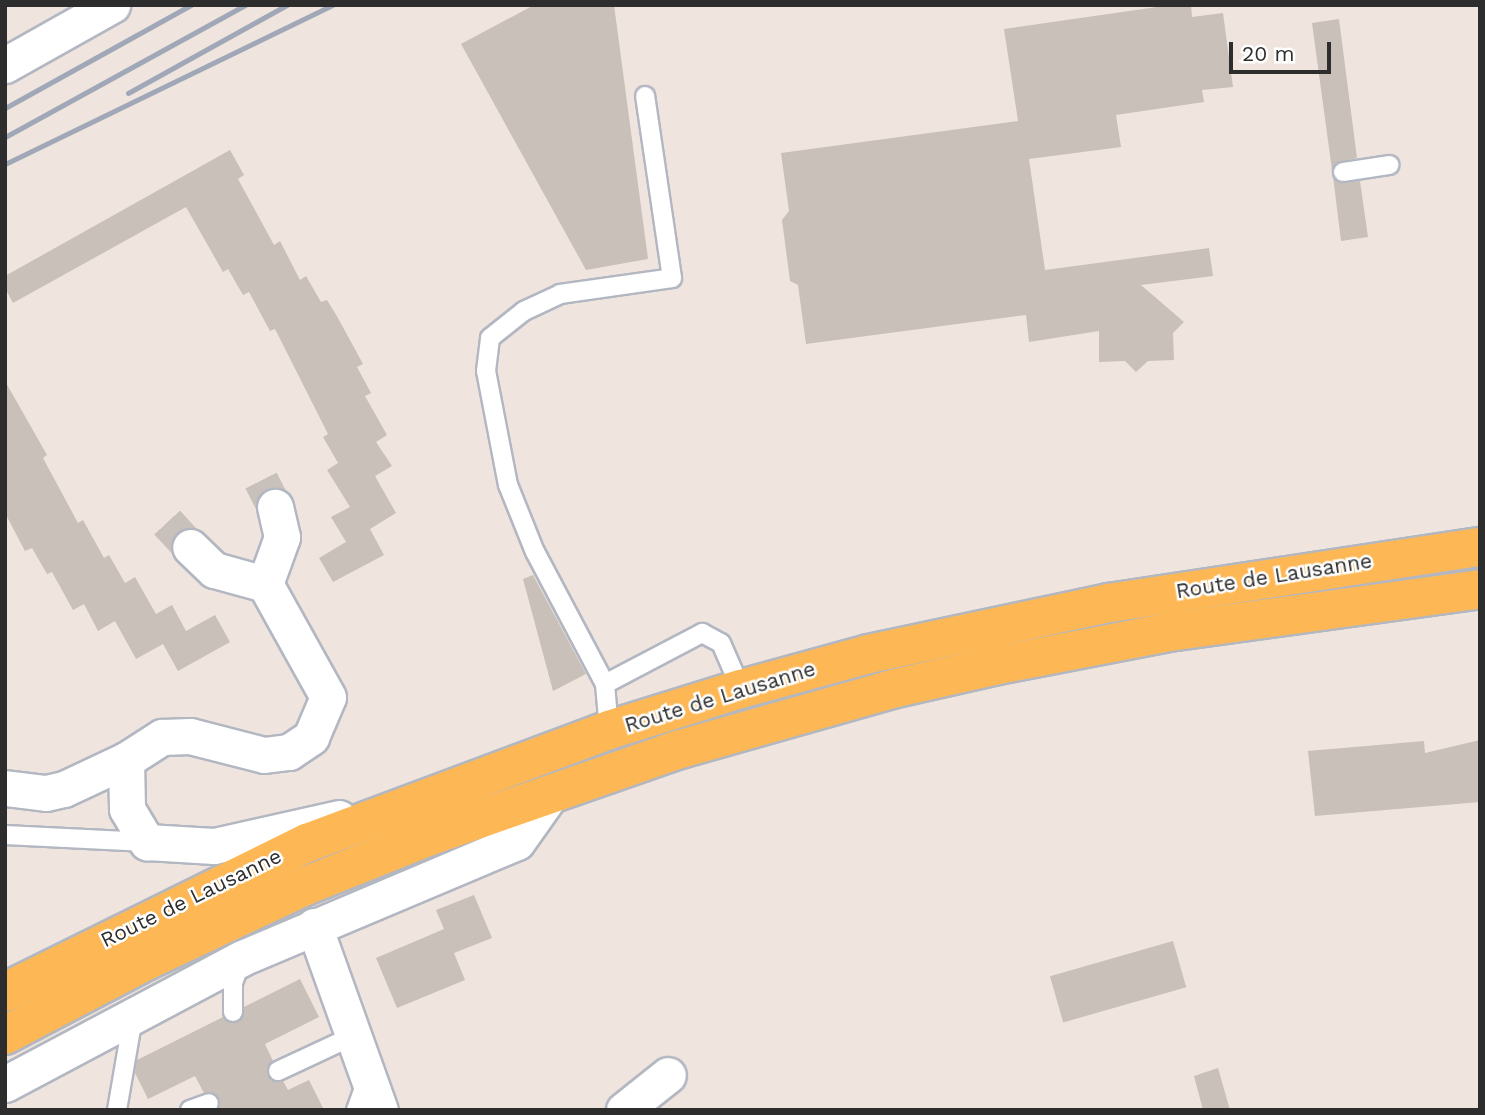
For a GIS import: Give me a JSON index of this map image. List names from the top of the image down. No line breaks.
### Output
{"streets":{"main road":["Route de Lausanne"]},"scale_bar":"20 m"}
